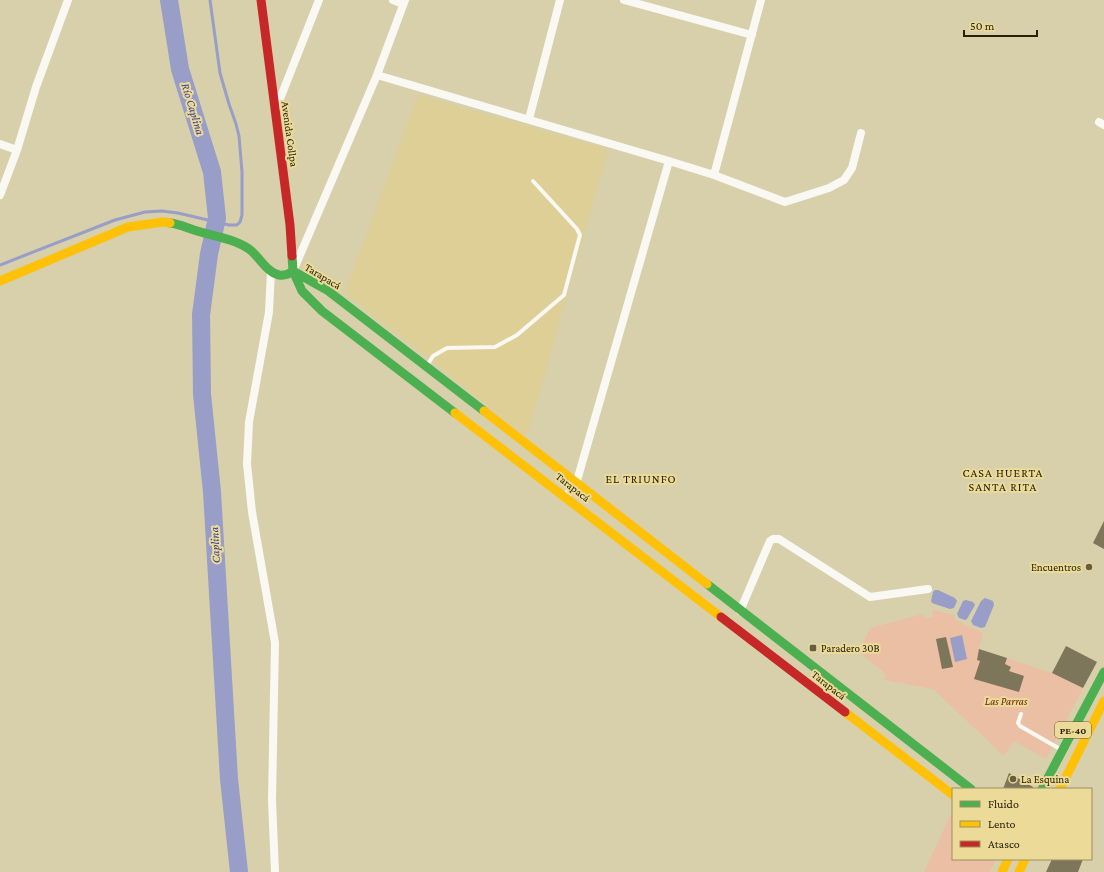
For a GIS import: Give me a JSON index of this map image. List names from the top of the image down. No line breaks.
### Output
{"streets":{"main road":["Avenida Collpa","Tarapacá","PE-40"]},"crossings":[["Avenida Collpa","Tarapacá"]],"districts":["CASA HUERTA SANTA RITA","EL TRIUNFO"],"water":["Río Caplina","Caplina"],"parks":["Las Parras"],"places":{"other":["Encuentros","La Esquina"],"transit":["Paradero 30B"]},"legend":["Fluido","Lento","Atasco"],"scale_bar":"50 m"}
